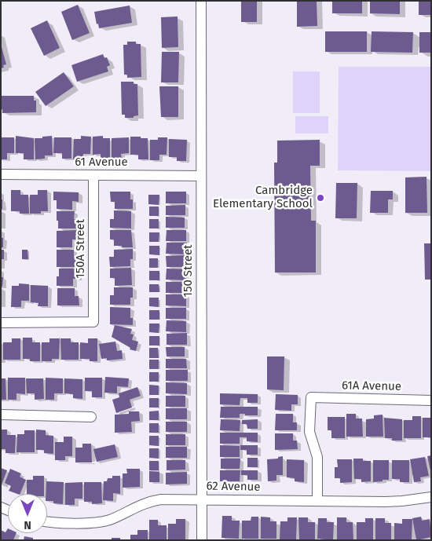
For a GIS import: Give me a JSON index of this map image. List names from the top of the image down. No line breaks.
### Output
{"streets":{"street":["61 Avenue","150A Street","150 Street","61A Avenue","62 Avenue"]},"crossings":[["61 Avenue","150A Street"],["61 Avenue","150 Street"],["150 Street","62 Avenue"],["61A Avenue","62 Avenue"]],"places":["Cambridge Elementary School"],"north":"bottom"}
